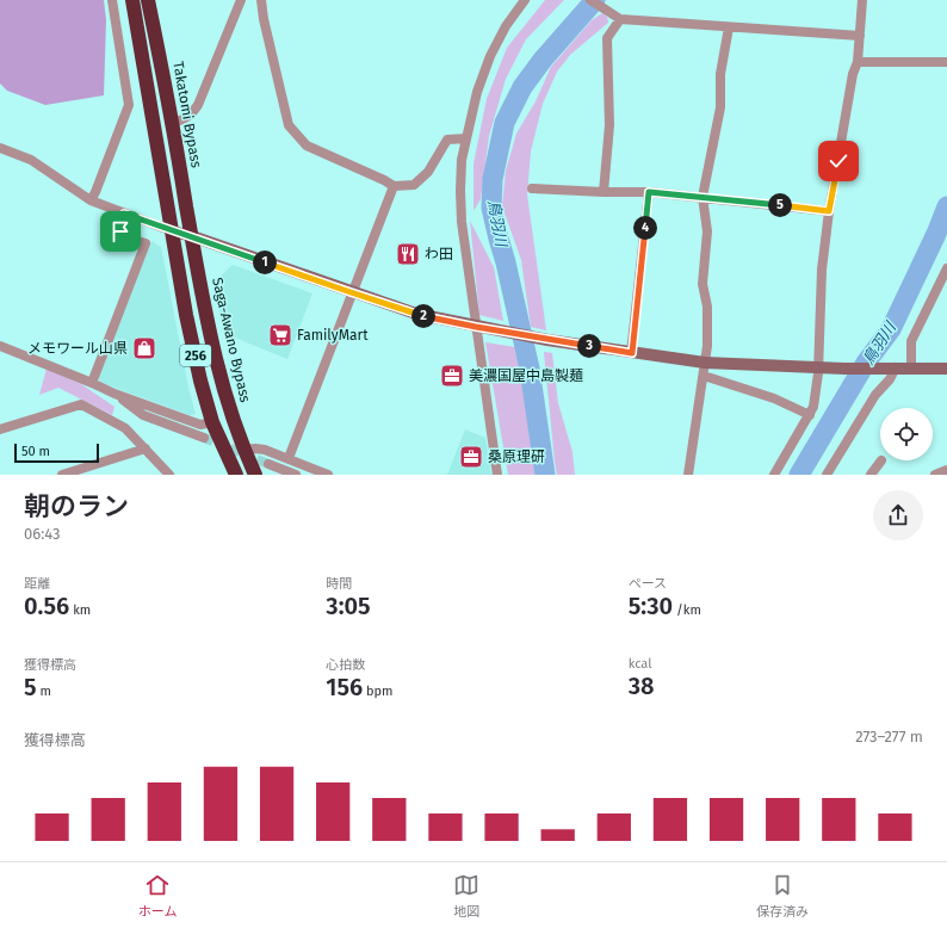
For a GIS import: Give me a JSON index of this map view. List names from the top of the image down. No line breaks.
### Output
{"streets":{"highway":["Takatomi Bypass","Saga-Awano Bypass","256"]},"crossings":[["Takatomi Bypass","Saga-Awano Bypass"]],"water":["鳥羽川"],"places":{"restaurant":["わ田"],"supermarket":["FamilyMart"],"shop":["メモワール山県"],"office":["美濃国屋中島製麺","桑原理研"]},"scale_bar":"50 m","page":{"pins":["5","4","1","2","3"],"scale":"50 m","heading":["朝のラン","06:43"],"stats":[["距離","0.56 km"],["時間","3:05"],["ペース","5:30 /km"],["獲得標高","5 m"],["心拍数","156 bpm"],["kcal","38"]],"chart":["獲得標高","273–277 m"],"tabs":["ホーム","地図","保存済み"]}}
